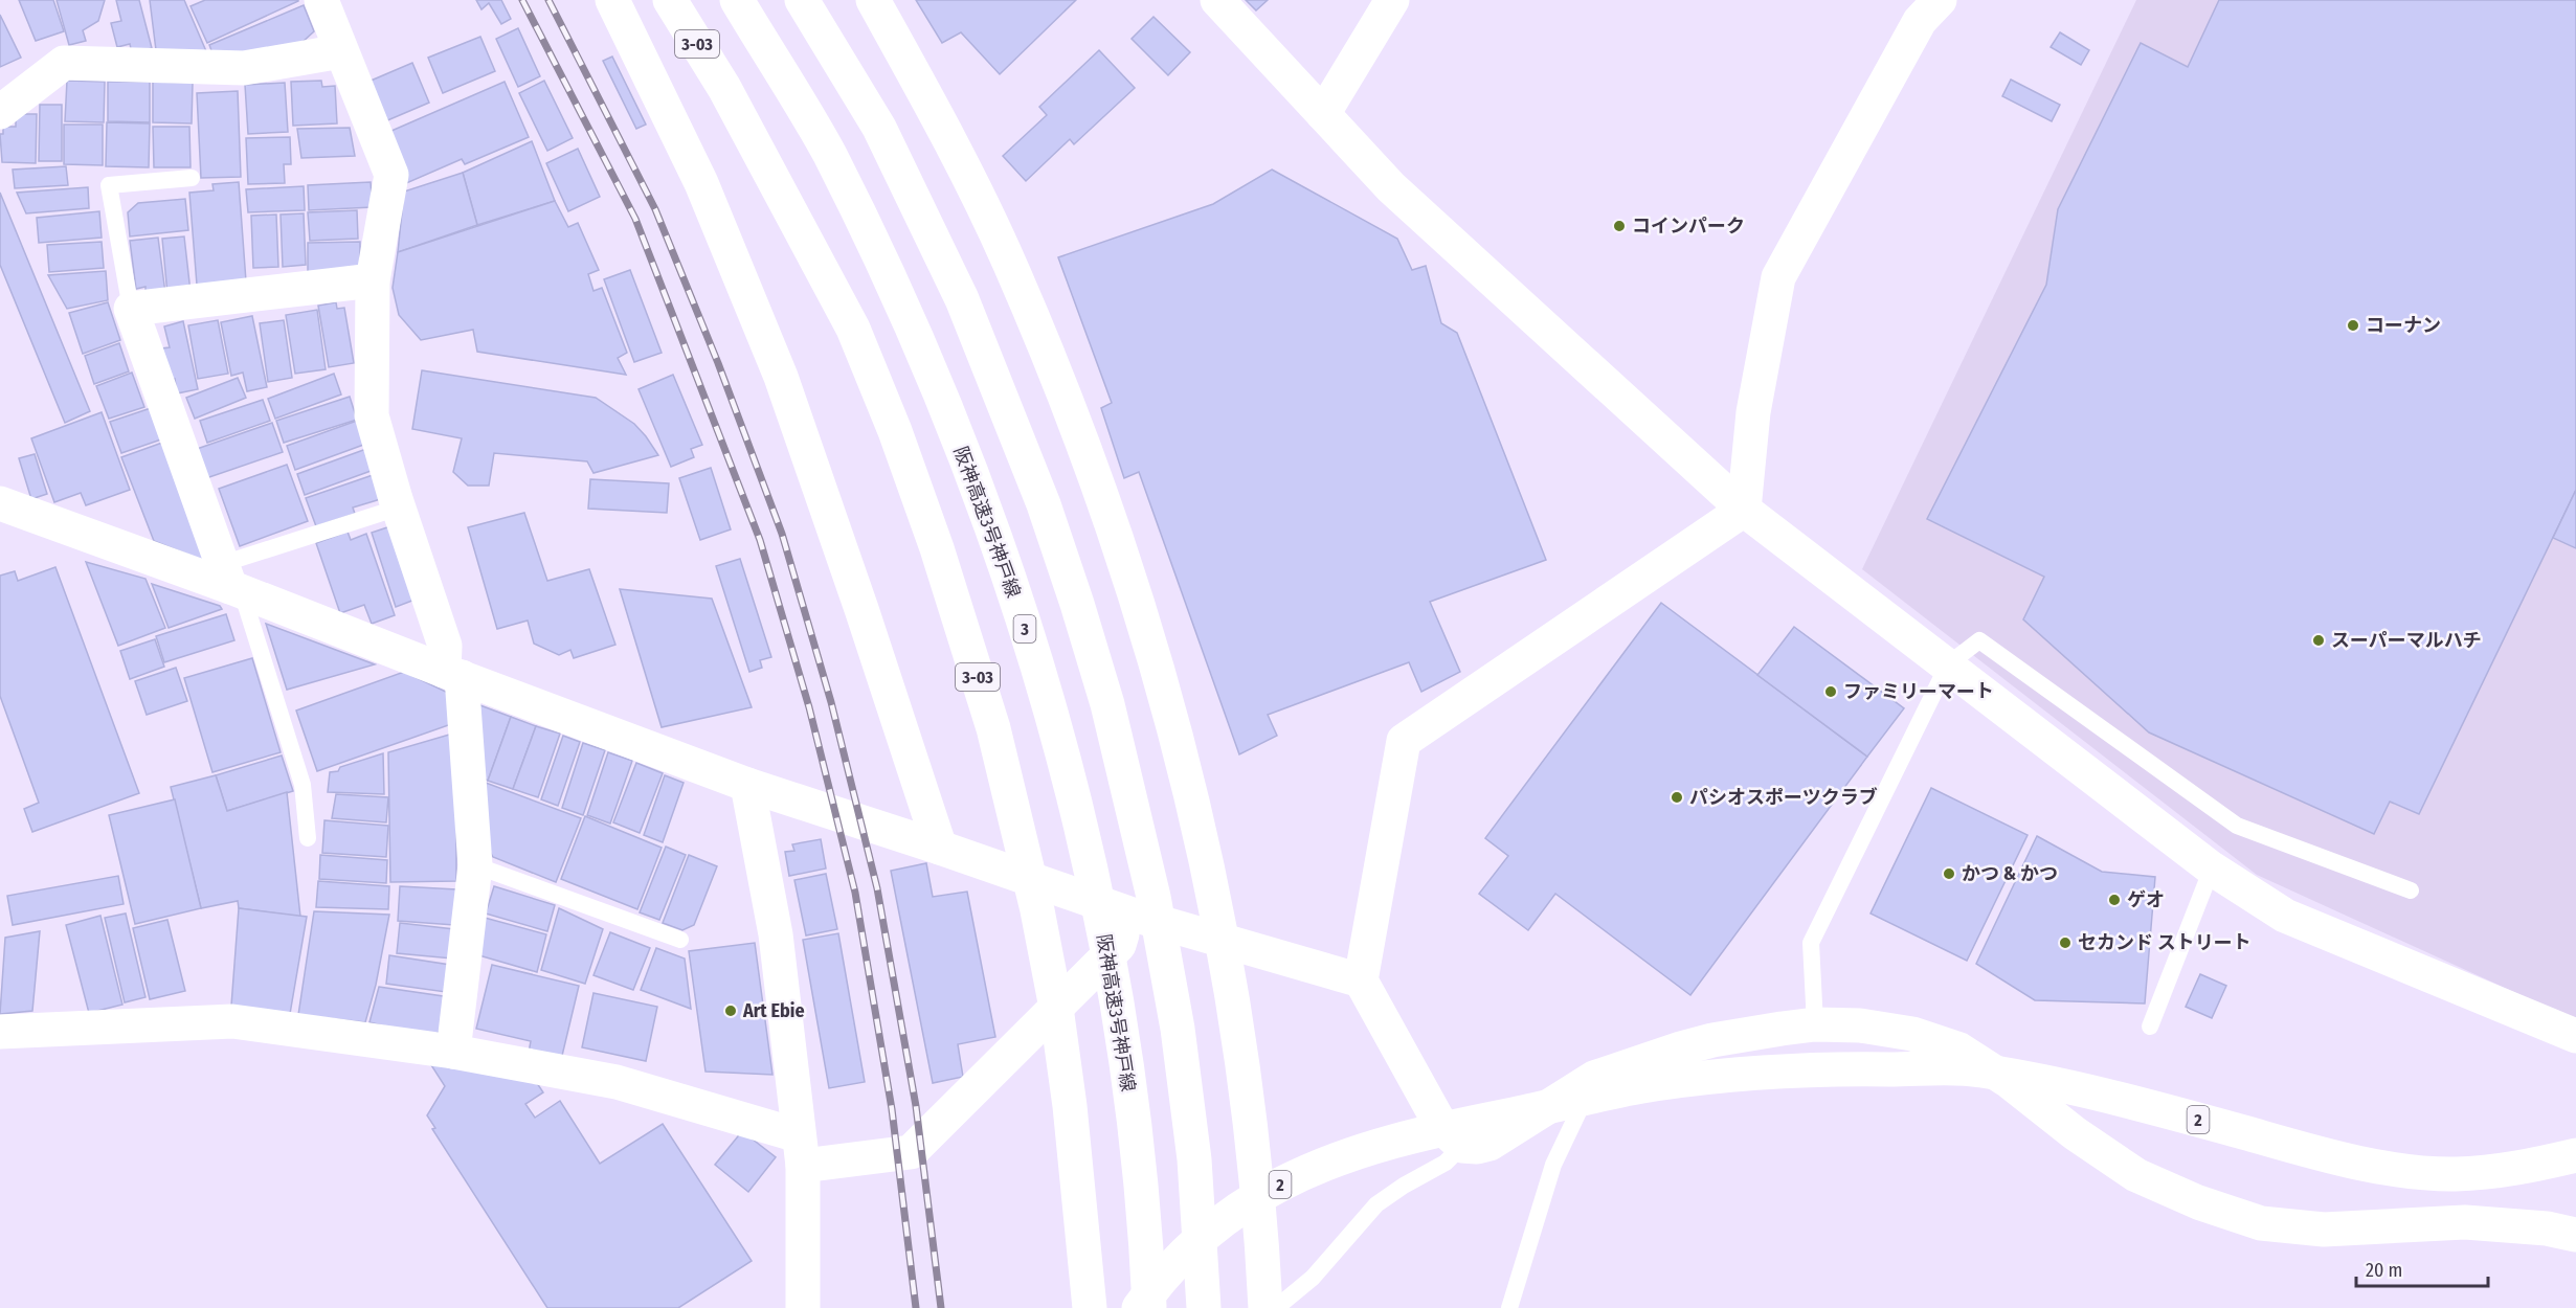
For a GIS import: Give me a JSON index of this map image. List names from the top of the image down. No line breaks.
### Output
{"streets":{"main road":["3-03","阪神高速3号神戸線","3","2"]},"places":["コインパーク","コーナン","スーパーマルハチ","ファミリーマート","パシオスポーツクラブ","かつ & かつ","ゲオ","セカンド ストリート","Art Ebie"],"scale_bar":"20 m"}
